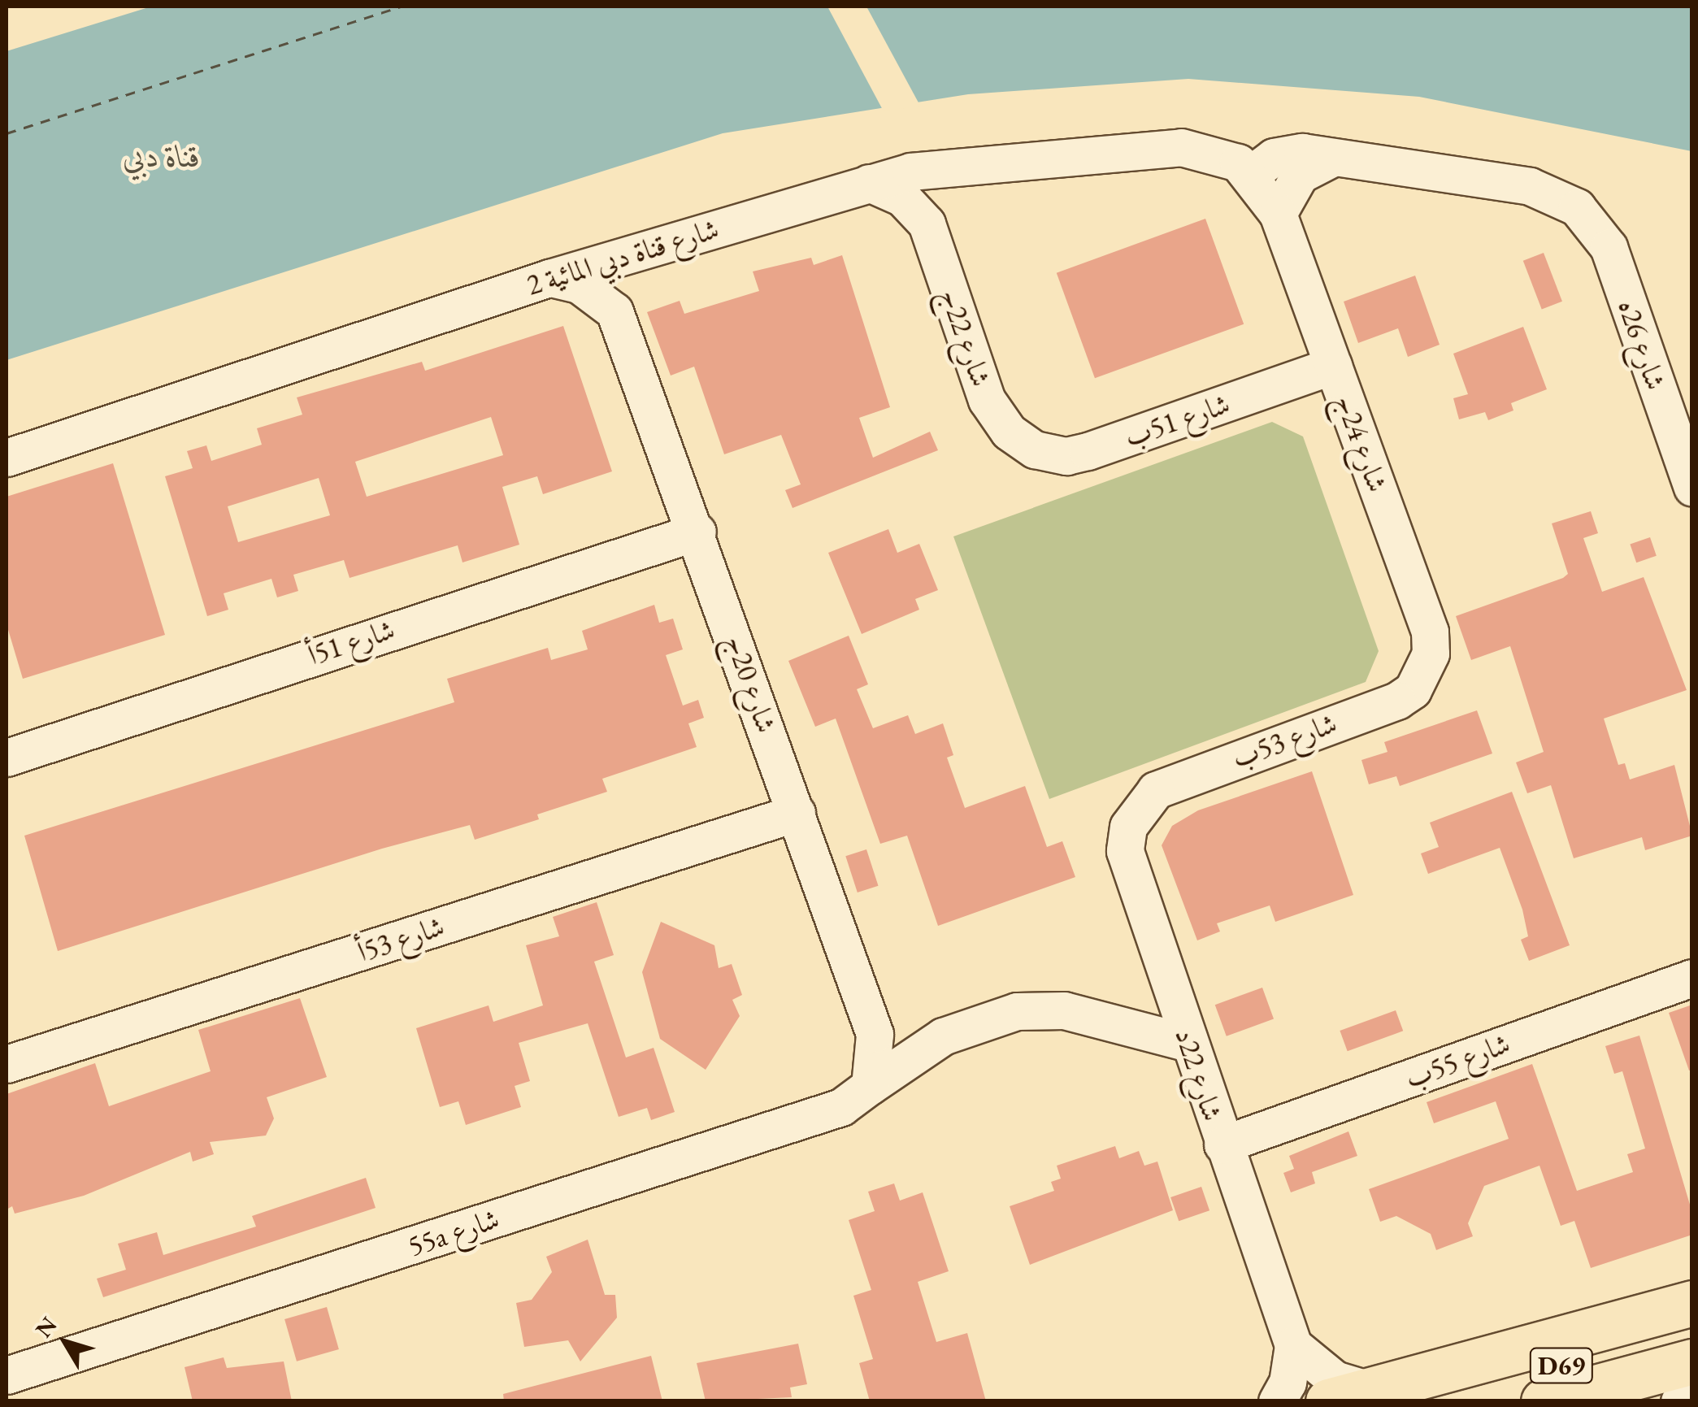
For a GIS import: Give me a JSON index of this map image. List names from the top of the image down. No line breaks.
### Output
{"streets":{"main road":["D69"],"street":["شارع قناة دبي المائية 2","شارع 22ج","شارع 26ه","شارع 51ب","شارع 24ج","شارع 51أ","شارع 20ج","شارع 53ب","شارع 53أ","شارع 55ب","شارع 22د","55a شارع"]},"crossings":[["شارع قناة دبي المائية 2","شارع 22ج"],["شارع قناة دبي المائية 2","شارع 24ج"],["شارع 22ج","شارع 51ب"],["شارع 51ب","شارع 24ج"],["شارع 24ج","شارع 53ب"],["شارع 51أ","شارع 20ج"],["شارع 20ج","شارع 53أ"],["شارع 20ج","55a شارع"],["شارع 53ب","شارع 22د"],["شارع 55ب","شارع 22د"],["شارع 22د","55a شارع"]],"water":["قناة دبي"],"north":"top left"}
